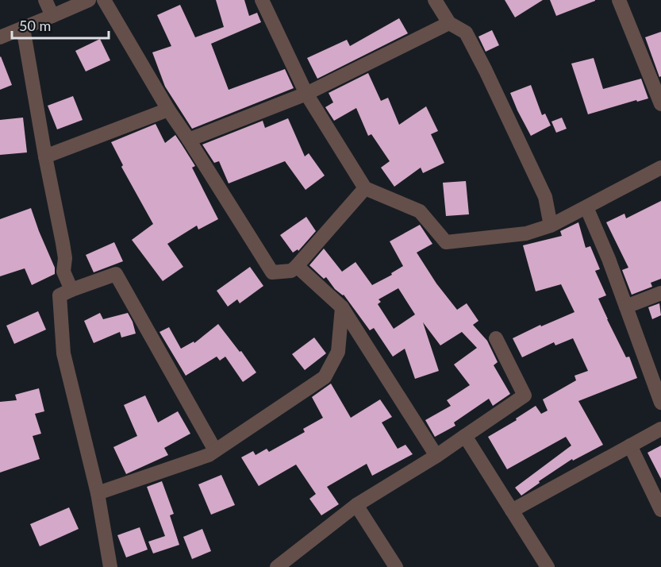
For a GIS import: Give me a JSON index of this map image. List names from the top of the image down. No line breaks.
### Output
{"scale_bar":"50 m"}
